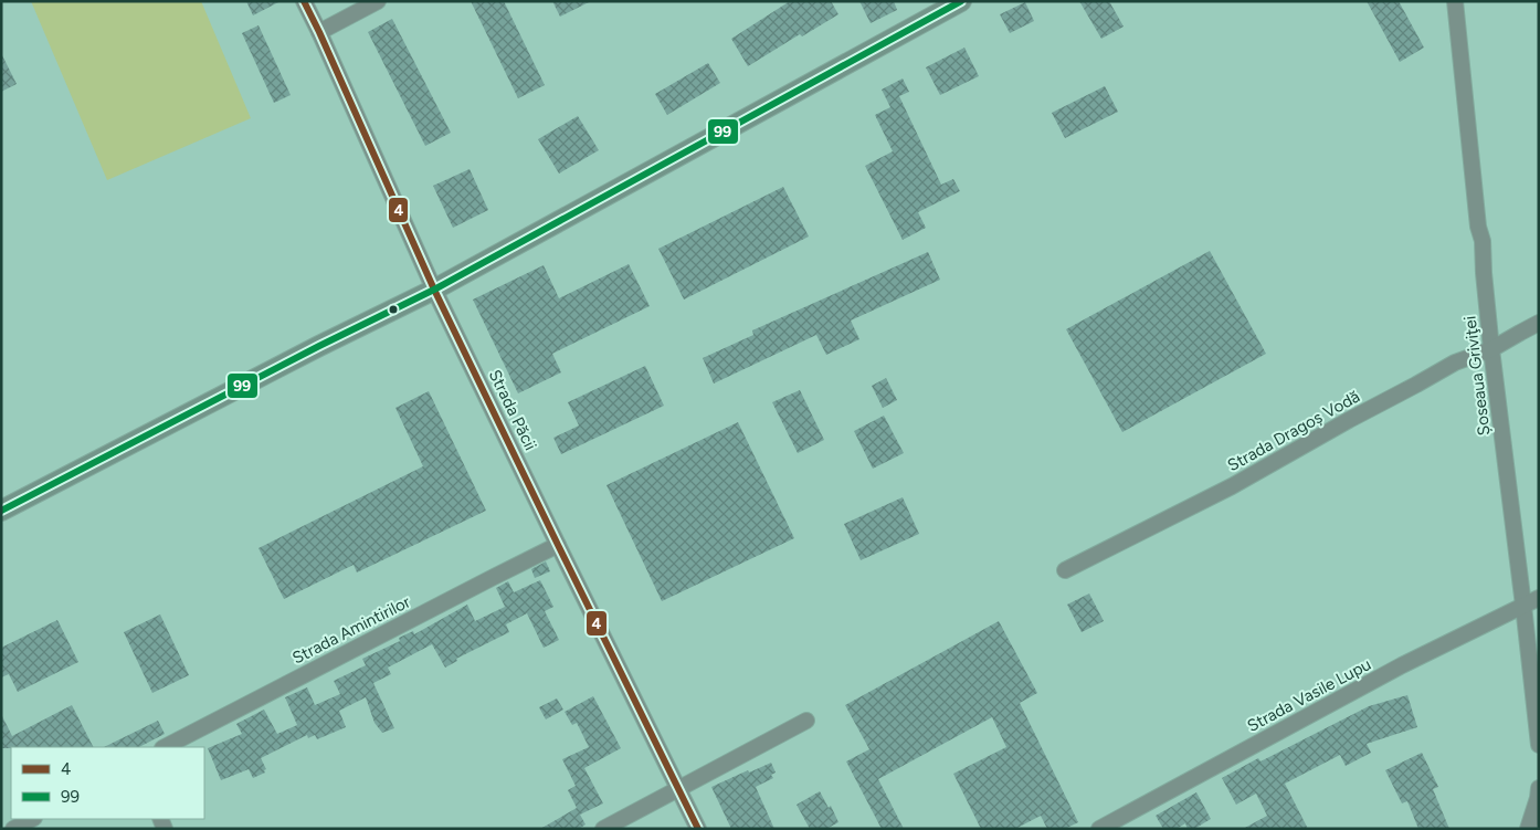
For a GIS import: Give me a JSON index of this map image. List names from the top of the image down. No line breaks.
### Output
{"streets":{"street":["Șoseaua Griviţei","Strada Păcii","Strada Dragoș Vodă","Strada Amintirilor","Strada Vasile Lupu"]},"crossings":[["Șoseaua Griviţei","Strada Dragoș Vodă"],["Șoseaua Griviţei","Strada Vasile Lupu"],["Strada Păcii","Strada Amintirilor"]],"lines":["transit line 4","transit line 99"],"legend":["4","99"]}
